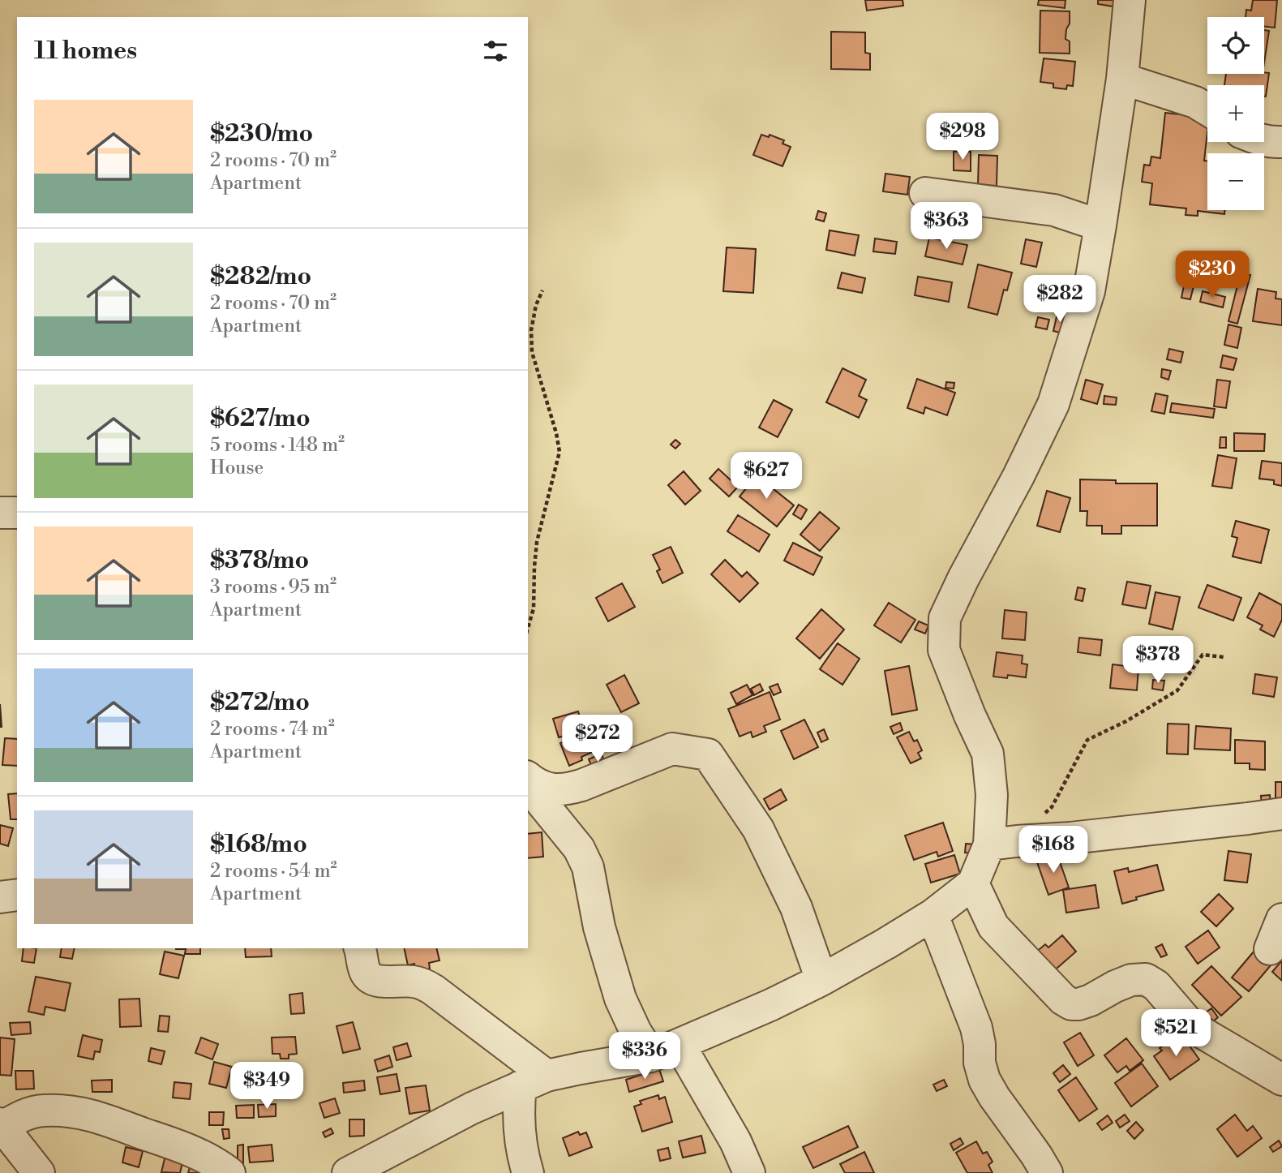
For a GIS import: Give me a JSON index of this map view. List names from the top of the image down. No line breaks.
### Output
{"page":{"map_buttons":["+","−"],"heading":"11 homes","list":[{"name":"$230/mo","note":"2 rooms · 70 m² · Apartment"},{"name":"$282/mo","note":"2 rooms · 70 m² · Apartment"},{"name":"$627/mo","note":"5 rooms · 148 m² · House"},{"name":"$378/mo","note":"3 rooms · 95 m² · Apartment"},{"name":"$272/mo","note":"2 rooms · 74 m² · Apartment"},{"name":"$168/mo","note":"2 rooms · 54 m² · Apartment"}],"price":["$298","$363","$230","$282","$627","$378","$272","$168","$521","$336","$349"]}}
